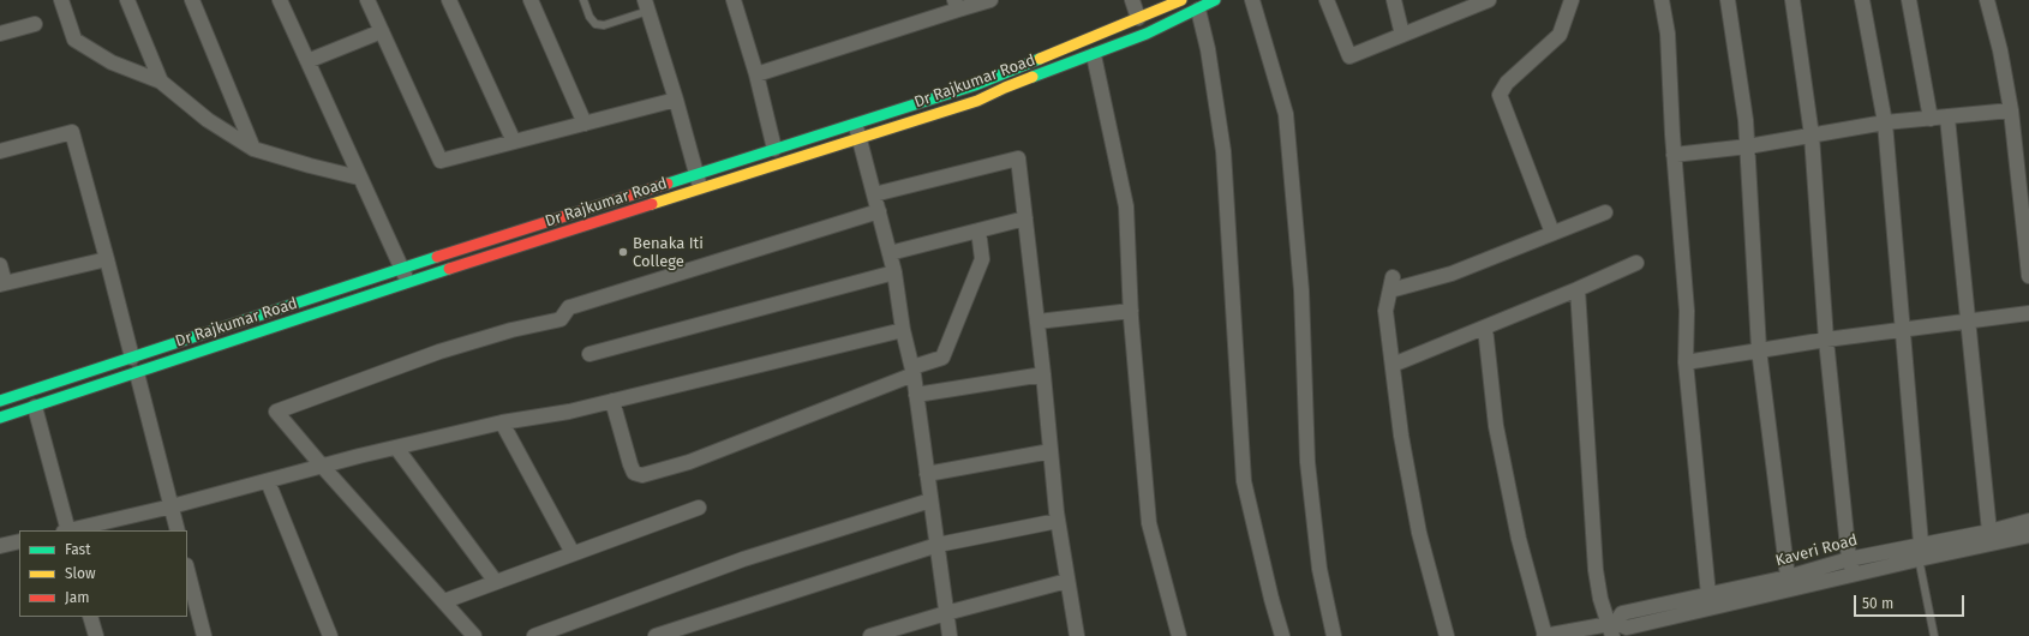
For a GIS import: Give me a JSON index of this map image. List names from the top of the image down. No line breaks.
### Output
{"streets":{"main road":["Dr Rajkumar Road"],"street":["Kaveri Road"]},"places":["Benaka Iti College"],"legend":["Fast","Slow","Jam"],"scale_bar":"50 m"}
